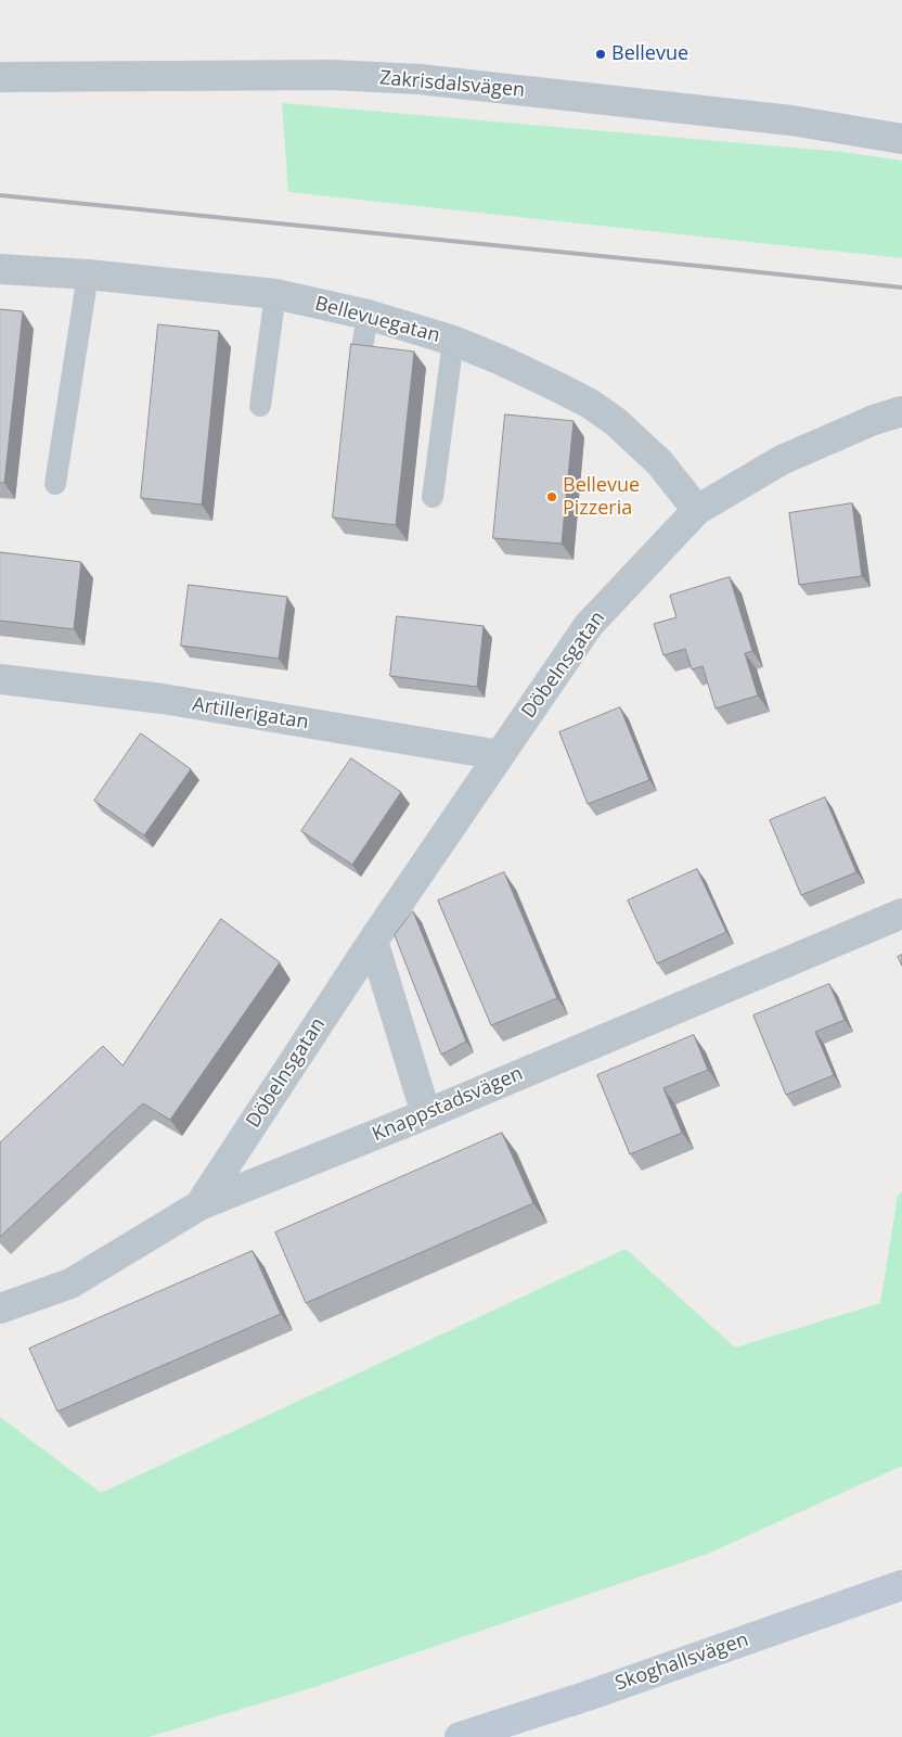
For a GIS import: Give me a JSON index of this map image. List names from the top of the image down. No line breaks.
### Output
{"streets":{"main road":["Skoghallsvägen"],"street":["Zakrisdalsvägen","Bellevuegatan","Döbelnsgatan","Artillerigatan","Knappstadsvägen"]},"crossings":[["Bellevuegatan","Döbelnsgatan"],["Döbelnsgatan","Artillerigatan"],["Döbelnsgatan","Knappstadsvägen"]],"places":["Bellevue","Bellevue Pizzeria"]}
